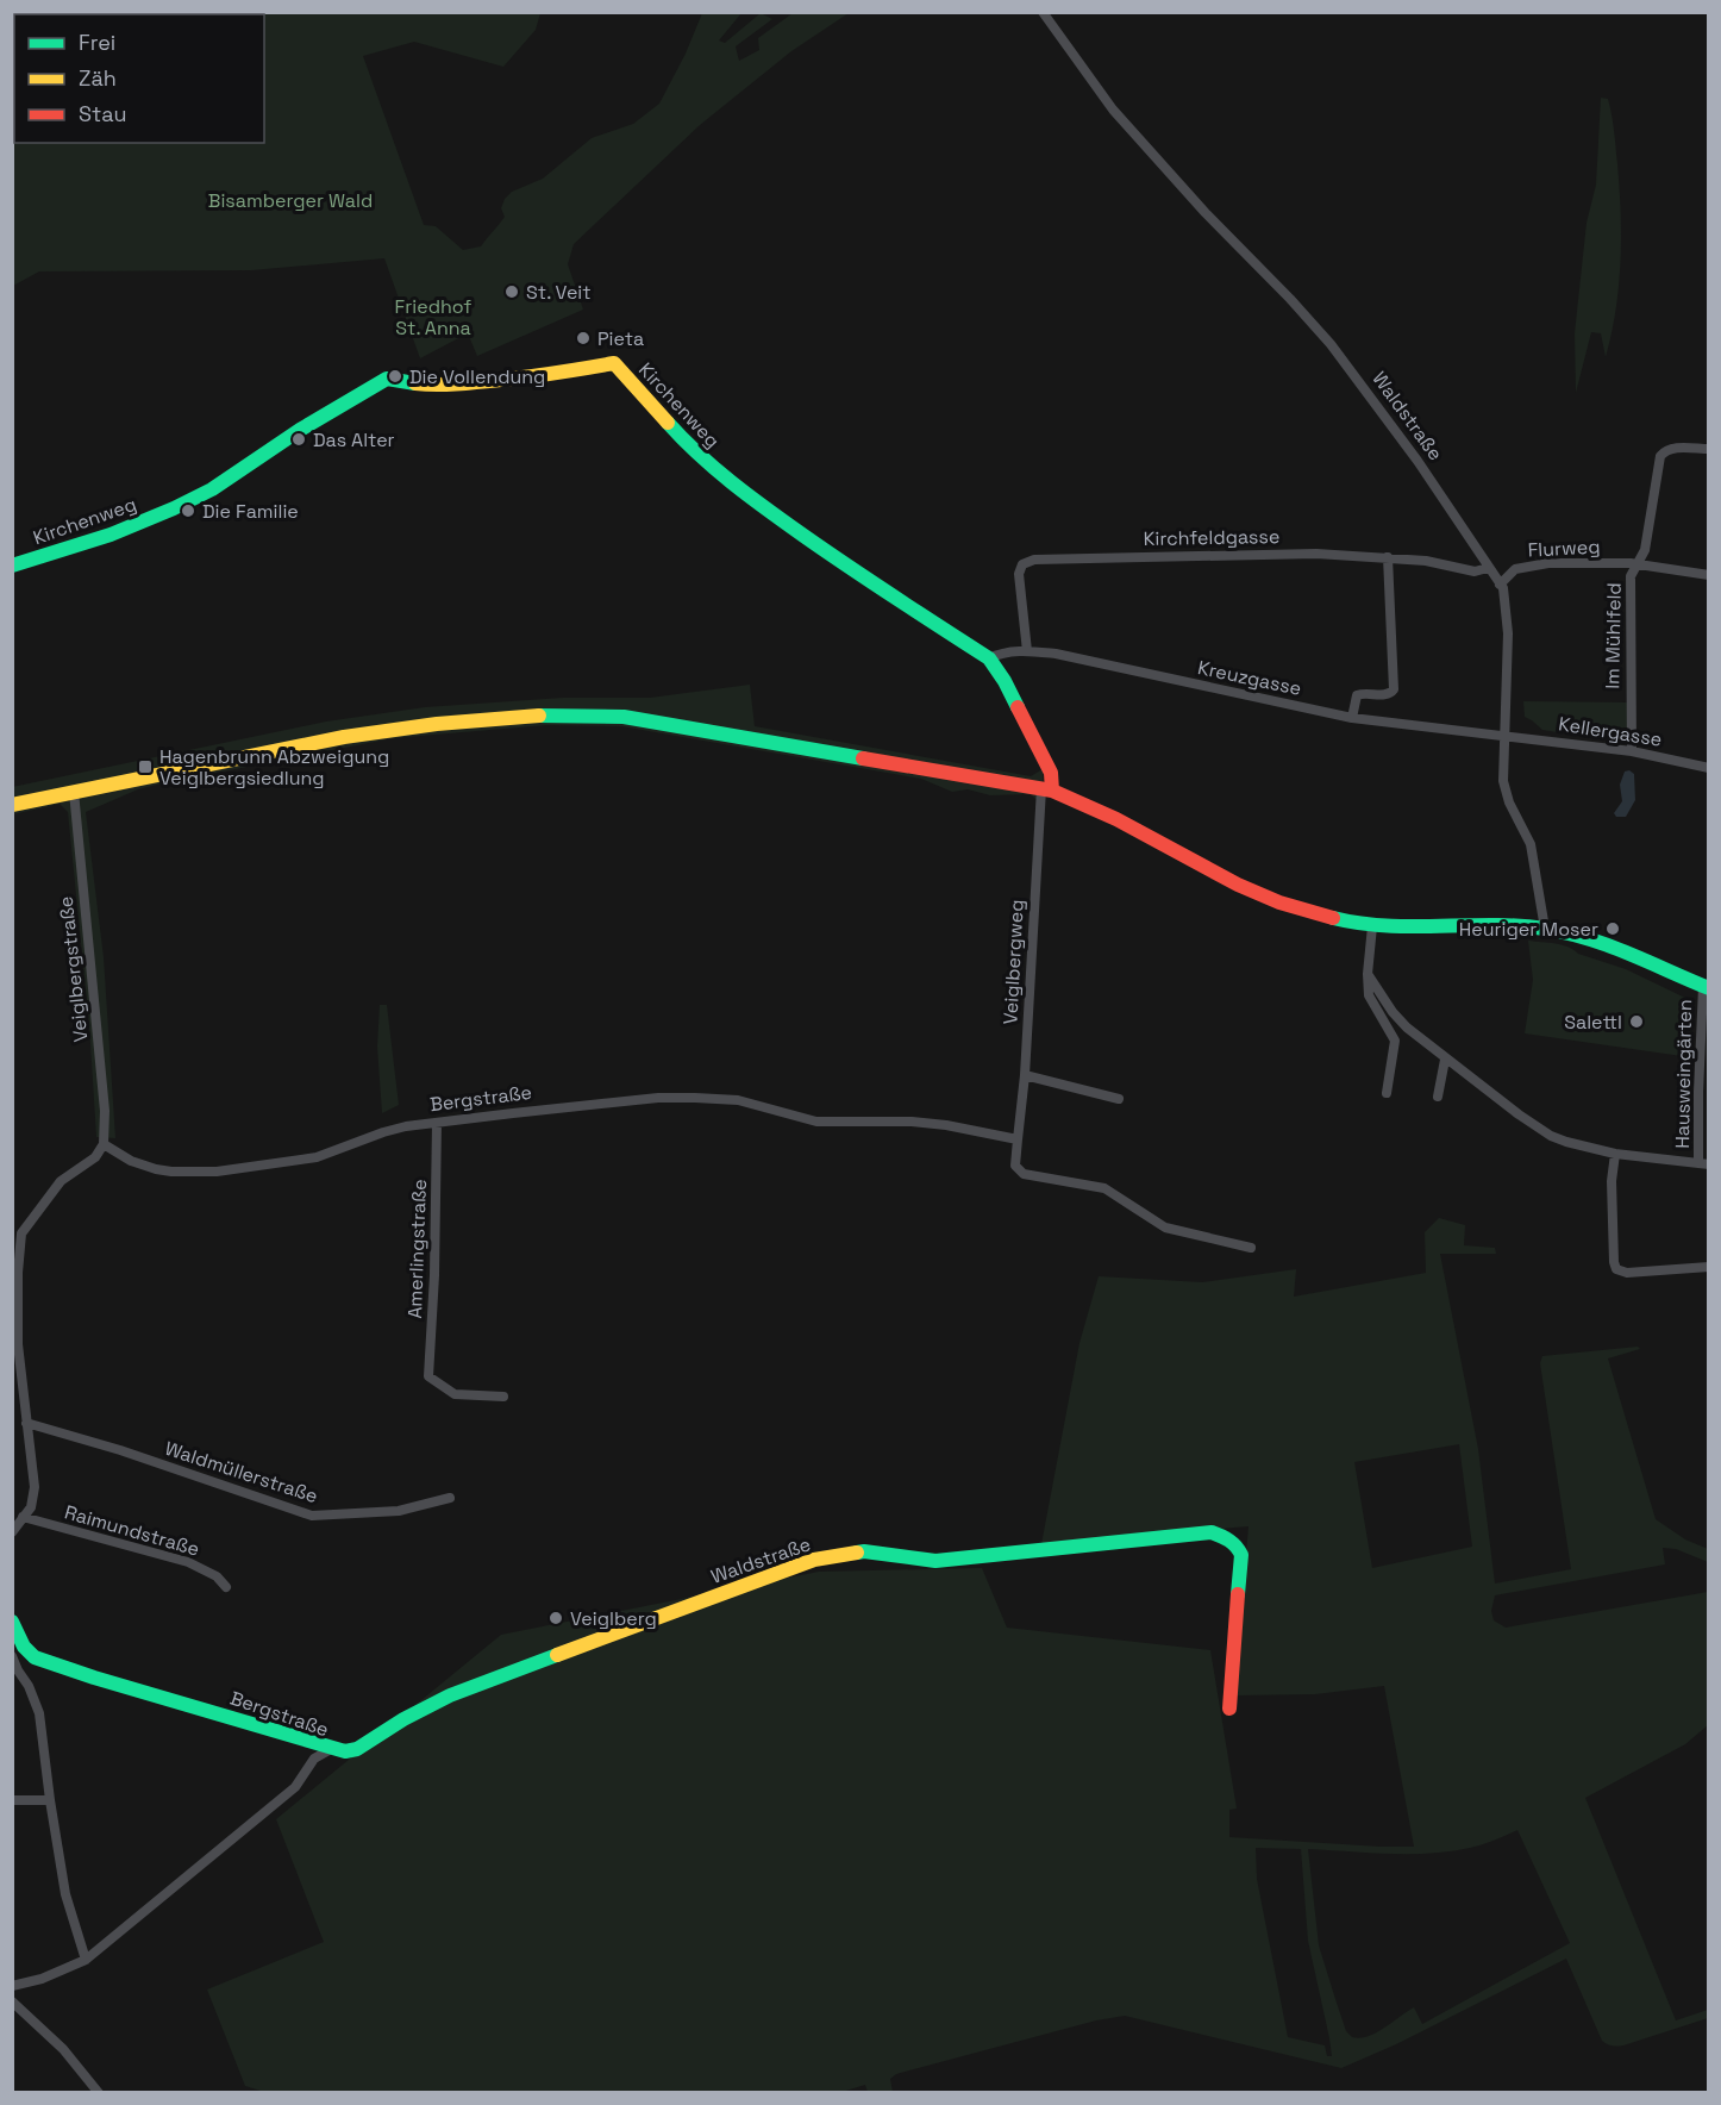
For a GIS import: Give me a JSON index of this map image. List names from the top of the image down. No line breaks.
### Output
{"streets":{"street":["Kirchenweg","Waldstraße","Kirchfeldgasse","Flurweg","Im Mühlfeld","Kreuzgasse","Kellergasse","Veiglbergweg","Veiglbergstraße","Hausweingärten","Bergstraße","Amerlingstraße","Waldmüllerstraße","Raimundstraße"]},"crossings":[["Kirchenweg","Kreuzgasse"],["Kirchenweg","Veiglbergweg"],["Waldstraße","Kirchfeldgasse"],["Waldstraße","Flurweg"],["Waldstraße","Kreuzgasse"],["Waldstraße","Kellergasse"],["Waldstraße","Bergstraße"],["Kirchfeldgasse","Kreuzgasse"],["Flurweg","Im Mühlfeld"],["Im Mühlfeld","Kellergasse"],["Kreuzgasse","Kellergasse"],["Veiglbergweg","Bergstraße"],["Veiglbergstraße","Bergstraße"],["Bergstraße","Amerlingstraße"]],"parks":["Bisamberger Wald","Friedhof St. Anna"],"places":{"other":["St. Veit","Pieta","Die Vollendung","Das Alter","Die Familie","Heuriger Moser","Salettl","Veiglberg"],"transit":["Hagenbrunn Abzweigung Veiglbergsiedlung"]},"legend":["Frei","Zäh","Stau"]}
